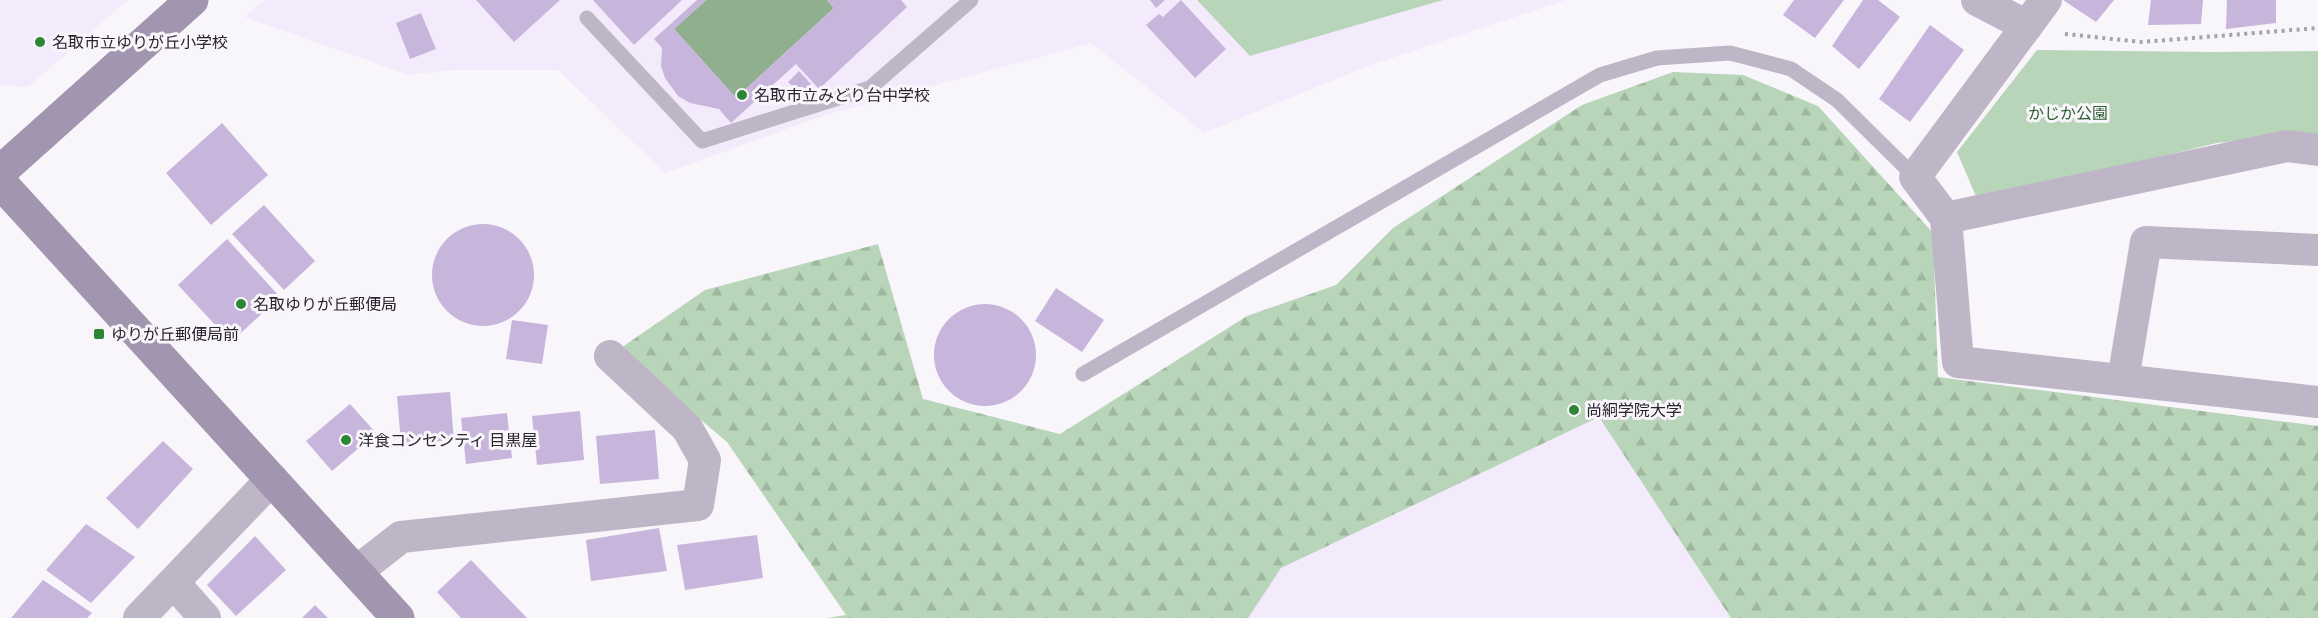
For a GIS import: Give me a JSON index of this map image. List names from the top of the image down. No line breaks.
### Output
{"parks":["かじか公園"],"places":{"other":["名取市立ゆりが丘小学校","名取市立みどり台中学校","名取ゆりが丘郵便局","尚絅学院大学","洋食コンセンティ 目黒屋"],"transit":["ゆりが丘郵便局前"]}}
